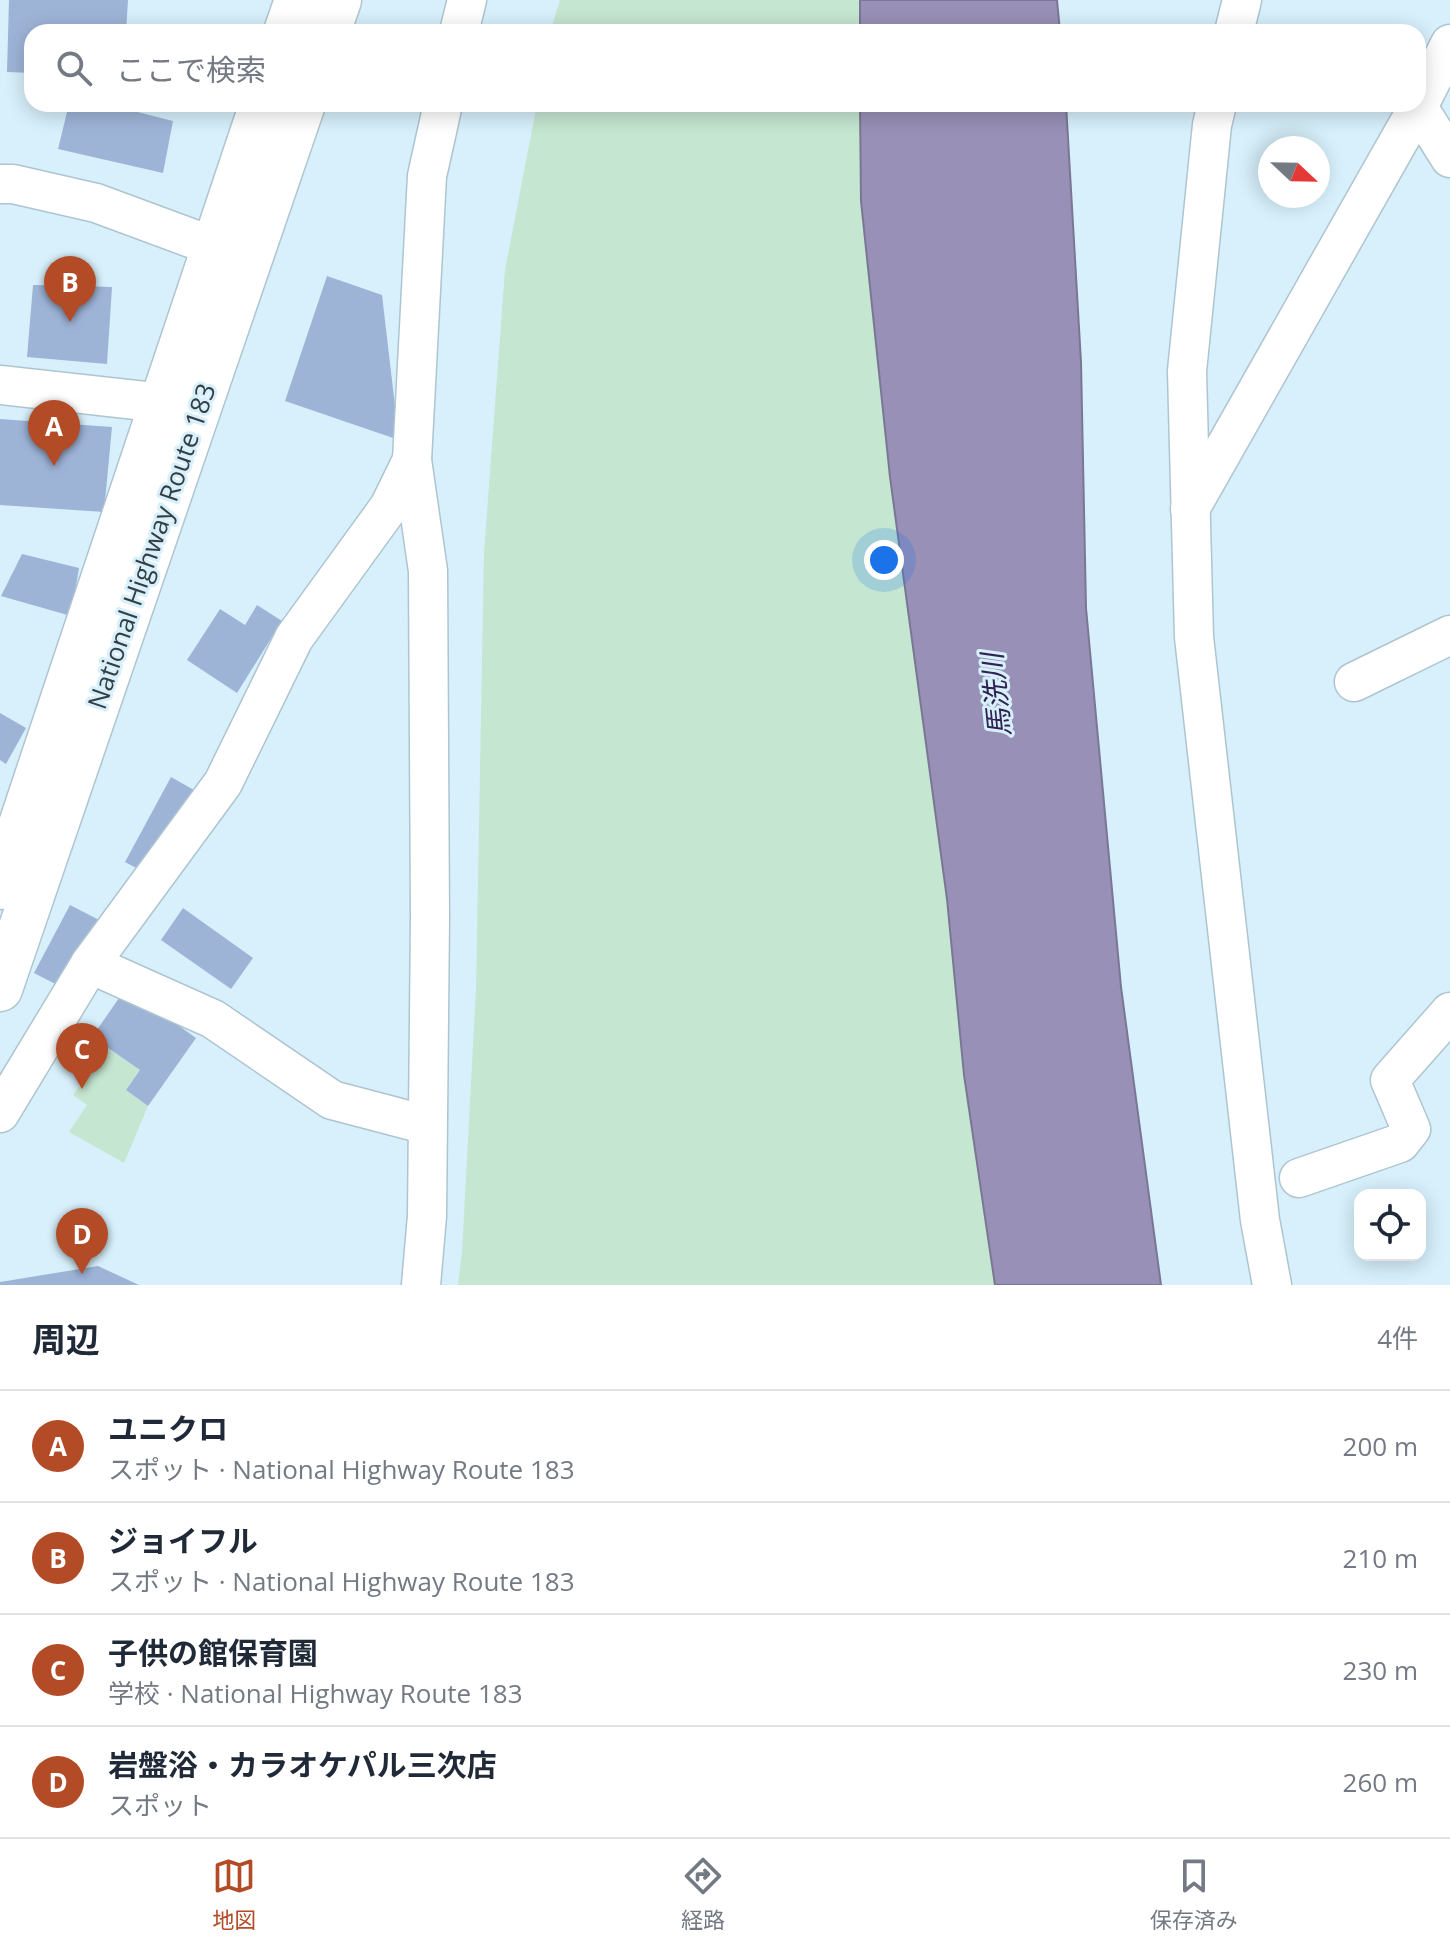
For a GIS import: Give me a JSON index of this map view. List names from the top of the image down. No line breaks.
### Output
{"streets":{"highway":["National Highway Route 183"]},"water":["馬洗川"],"north":"right","page":{"search":"ここで検索","pins":["B","A","C","D"],"heading":["周辺","4件"],"list":[{"mark":"A","name":"ユニクロ","note":"スポット · National Highway Route 183","value":"200 m"},{"mark":"B","name":"ジョイフル","note":"スポット · National Highway Route 183","value":"210 m"},{"mark":"C","name":"子供の館保育園","note":"学校 · National Highway Route 183","value":"230 m"},{"mark":"D","name":"岩盤浴・カラオケパル三次店","note":"スポット","value":"260 m"}],"nav":["地図","経路","保存済み"]}}
